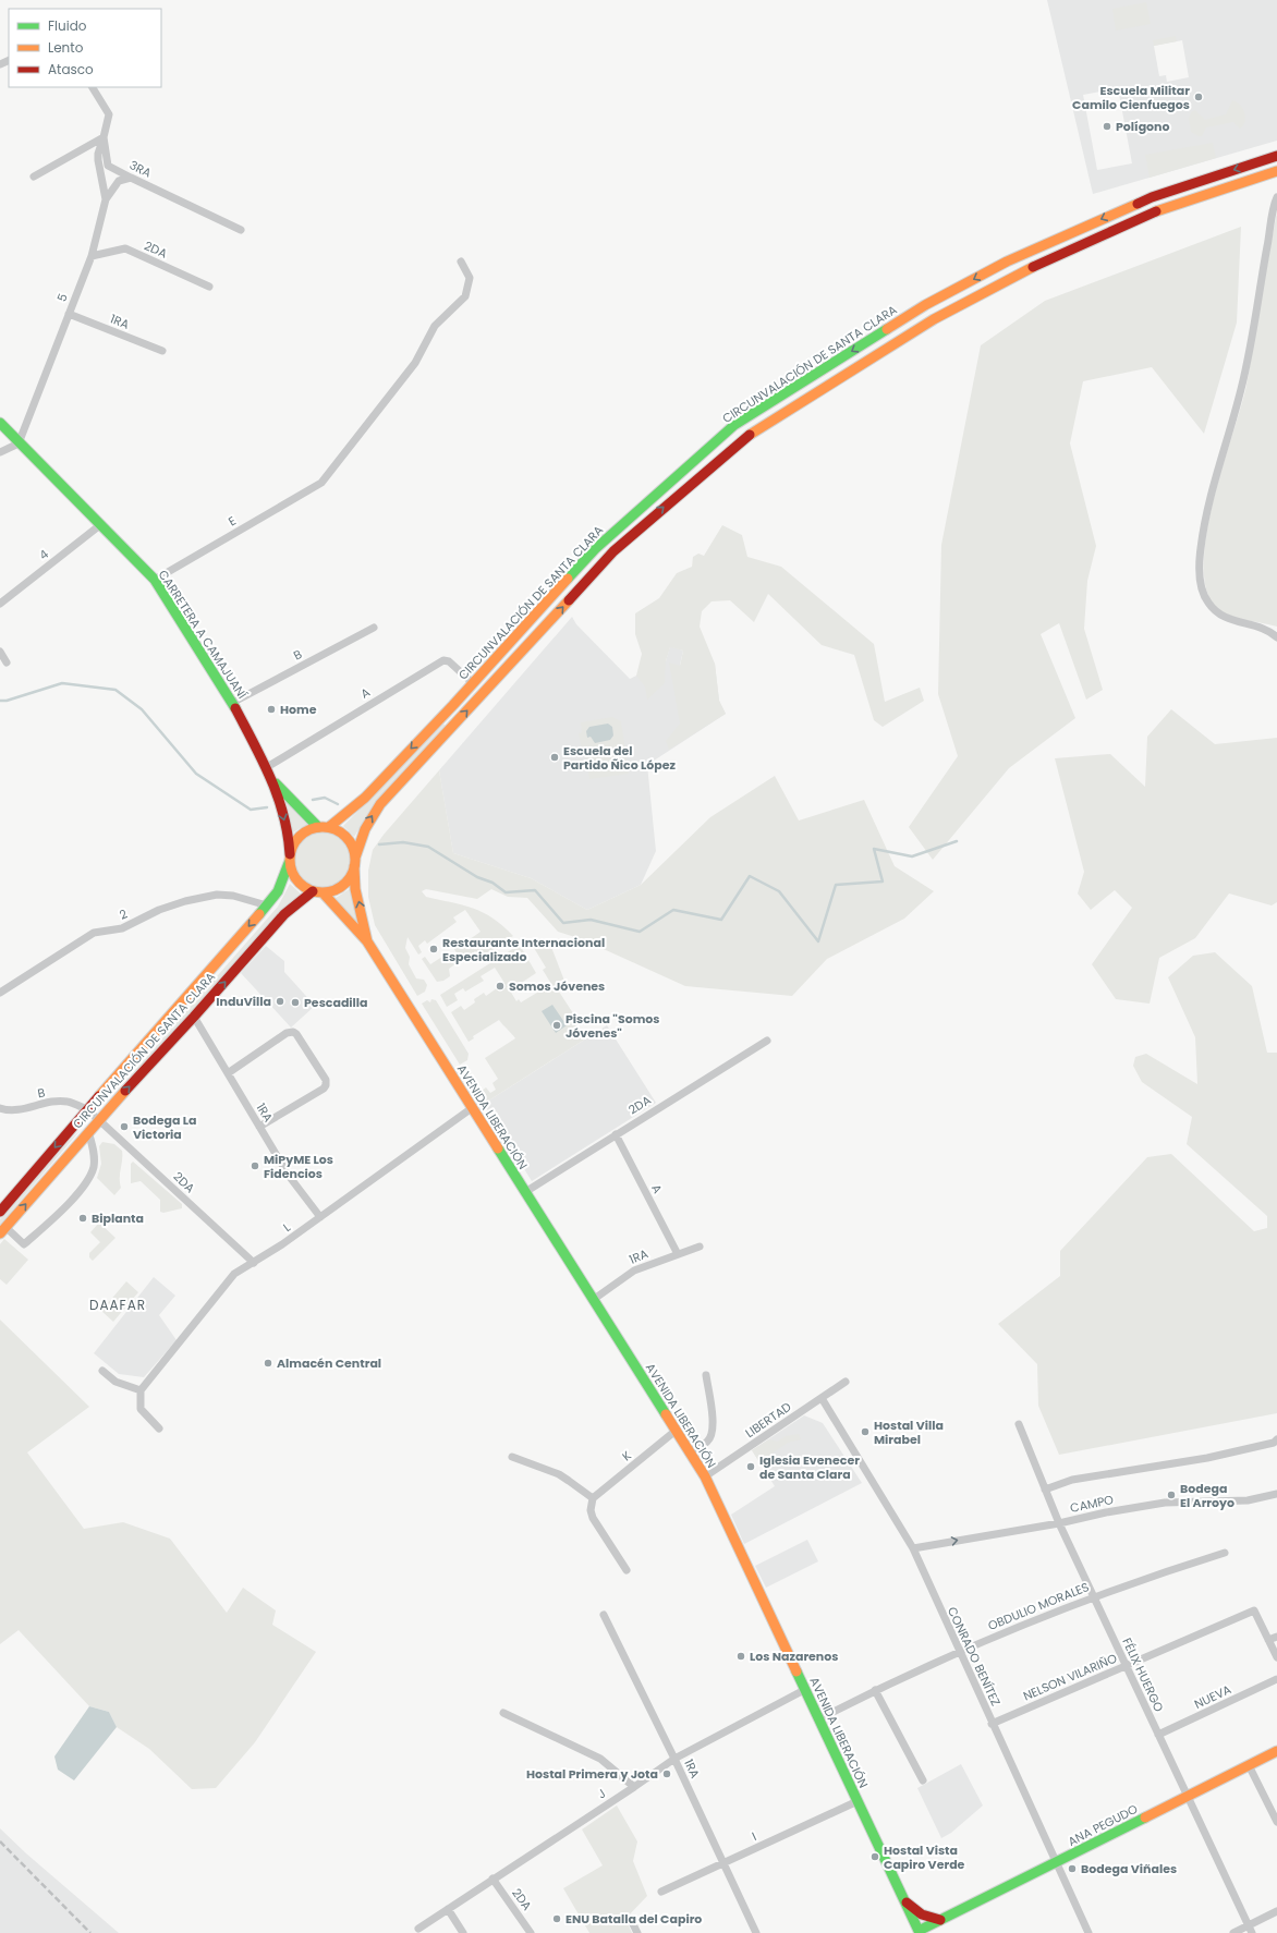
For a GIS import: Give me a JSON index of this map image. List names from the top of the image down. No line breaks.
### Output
{"streets":{"main road":["CIRCUNVALACIÓN DE SANTA CLARA","CARRETERA A CAMAJUANÍ","AVENIDA LIBERACIÓN","ANA PEGUDO"],"street":["3RA","2DA","5","1RA","E","4","B","A","2","L","LIBERTAD","K","CAMPO","OBDULIO MORALES","CONRADO BENÍTEZ","FÉLIX HUERGO","NELSON VILARIÑO","NUEVA","J","I"]},"crossings":[["3RA","5"],["2DA","5"],["2DA","CIRCUNVALACIÓN DE SANTA CLARA"],["2DA","B"],["2DA","A"],["2DA","AVENIDA LIBERACIÓN"],["2DA","L"],["2DA","J"],["5","1RA"],["5","CARRETERA A CAMAJUANÍ"],["1RA","CIRCUNVALACIÓN DE SANTA CLARA"],["1RA","A"],["1RA","AVENIDA LIBERACIÓN"],["1RA","L"],["1RA","J"],["1RA","I"],["CIRCUNVALACIÓN DE SANTA CLARA","CARRETERA A CAMAJUANÍ"],["CIRCUNVALACIÓN DE SANTA CLARA","B"],["CIRCUNVALACIÓN DE SANTA CLARA","A"],["CIRCUNVALACIÓN DE SANTA CLARA","2"],["CIRCUNVALACIÓN DE SANTA CLARA","AVENIDA LIBERACIÓN"],["E","CARRETERA A CAMAJUANÍ"],["4","CARRETERA A CAMAJUANÍ"],["CARRETERA A CAMAJUANÍ","B"],["CARRETERA A CAMAJUANÍ","A"],["CARRETERA A CAMAJUANÍ","AVENIDA LIBERACIÓN"],["AVENIDA LIBERACIÓN","L"],["AVENIDA LIBERACIÓN","LIBERTAD"],["AVENIDA LIBERACIÓN","K"],["AVENIDA LIBERACIÓN","OBDULIO MORALES"],["AVENIDA LIBERACIÓN","J"],["AVENIDA LIBERACIÓN","ANA PEGUDO"],["AVENIDA LIBERACIÓN","I"],["LIBERTAD","CONRADO BENÍTEZ"],["CAMPO","CONRADO BENÍTEZ"],["CAMPO","FÉLIX HUERGO"],["OBDULIO MORALES","CONRADO BENÍTEZ"],["OBDULIO MORALES","FÉLIX HUERGO"],["CONRADO BENÍTEZ","NELSON VILARIÑO"],["CONRADO BENÍTEZ","ANA PEGUDO"],["FÉLIX HUERGO","NELSON VILARIÑO"],["FÉLIX HUERGO","NUEVA"],["FÉLIX HUERGO","ANA PEGUDO"]],"one_way":["CAMPO"],"districts":["DAAFAR"],"places":["Escuela Militar Camilo Cienfuegos","Polígono","Home","Escuela del Partido Ñico López","Restaurante Internacional Especializado","Somos Jóvenes","InduVilla","Pescadilla","Piscina \"Somos Jóvenes\"","Bodega La Victoria","MiPyME Los Fidencios","Biplanta","Almacén Central","Hostal Villa Mirabel","Iglesia Evenecer de Santa Clara","Bodega El Arroyo","Los Nazarenos","Hostal Primera y Jota","Hostal Vista Capiro Verde","Bodega Viñales","ENU Batalla del Capiro"],"legend":["Fluido","Lento","Atasco"]}
